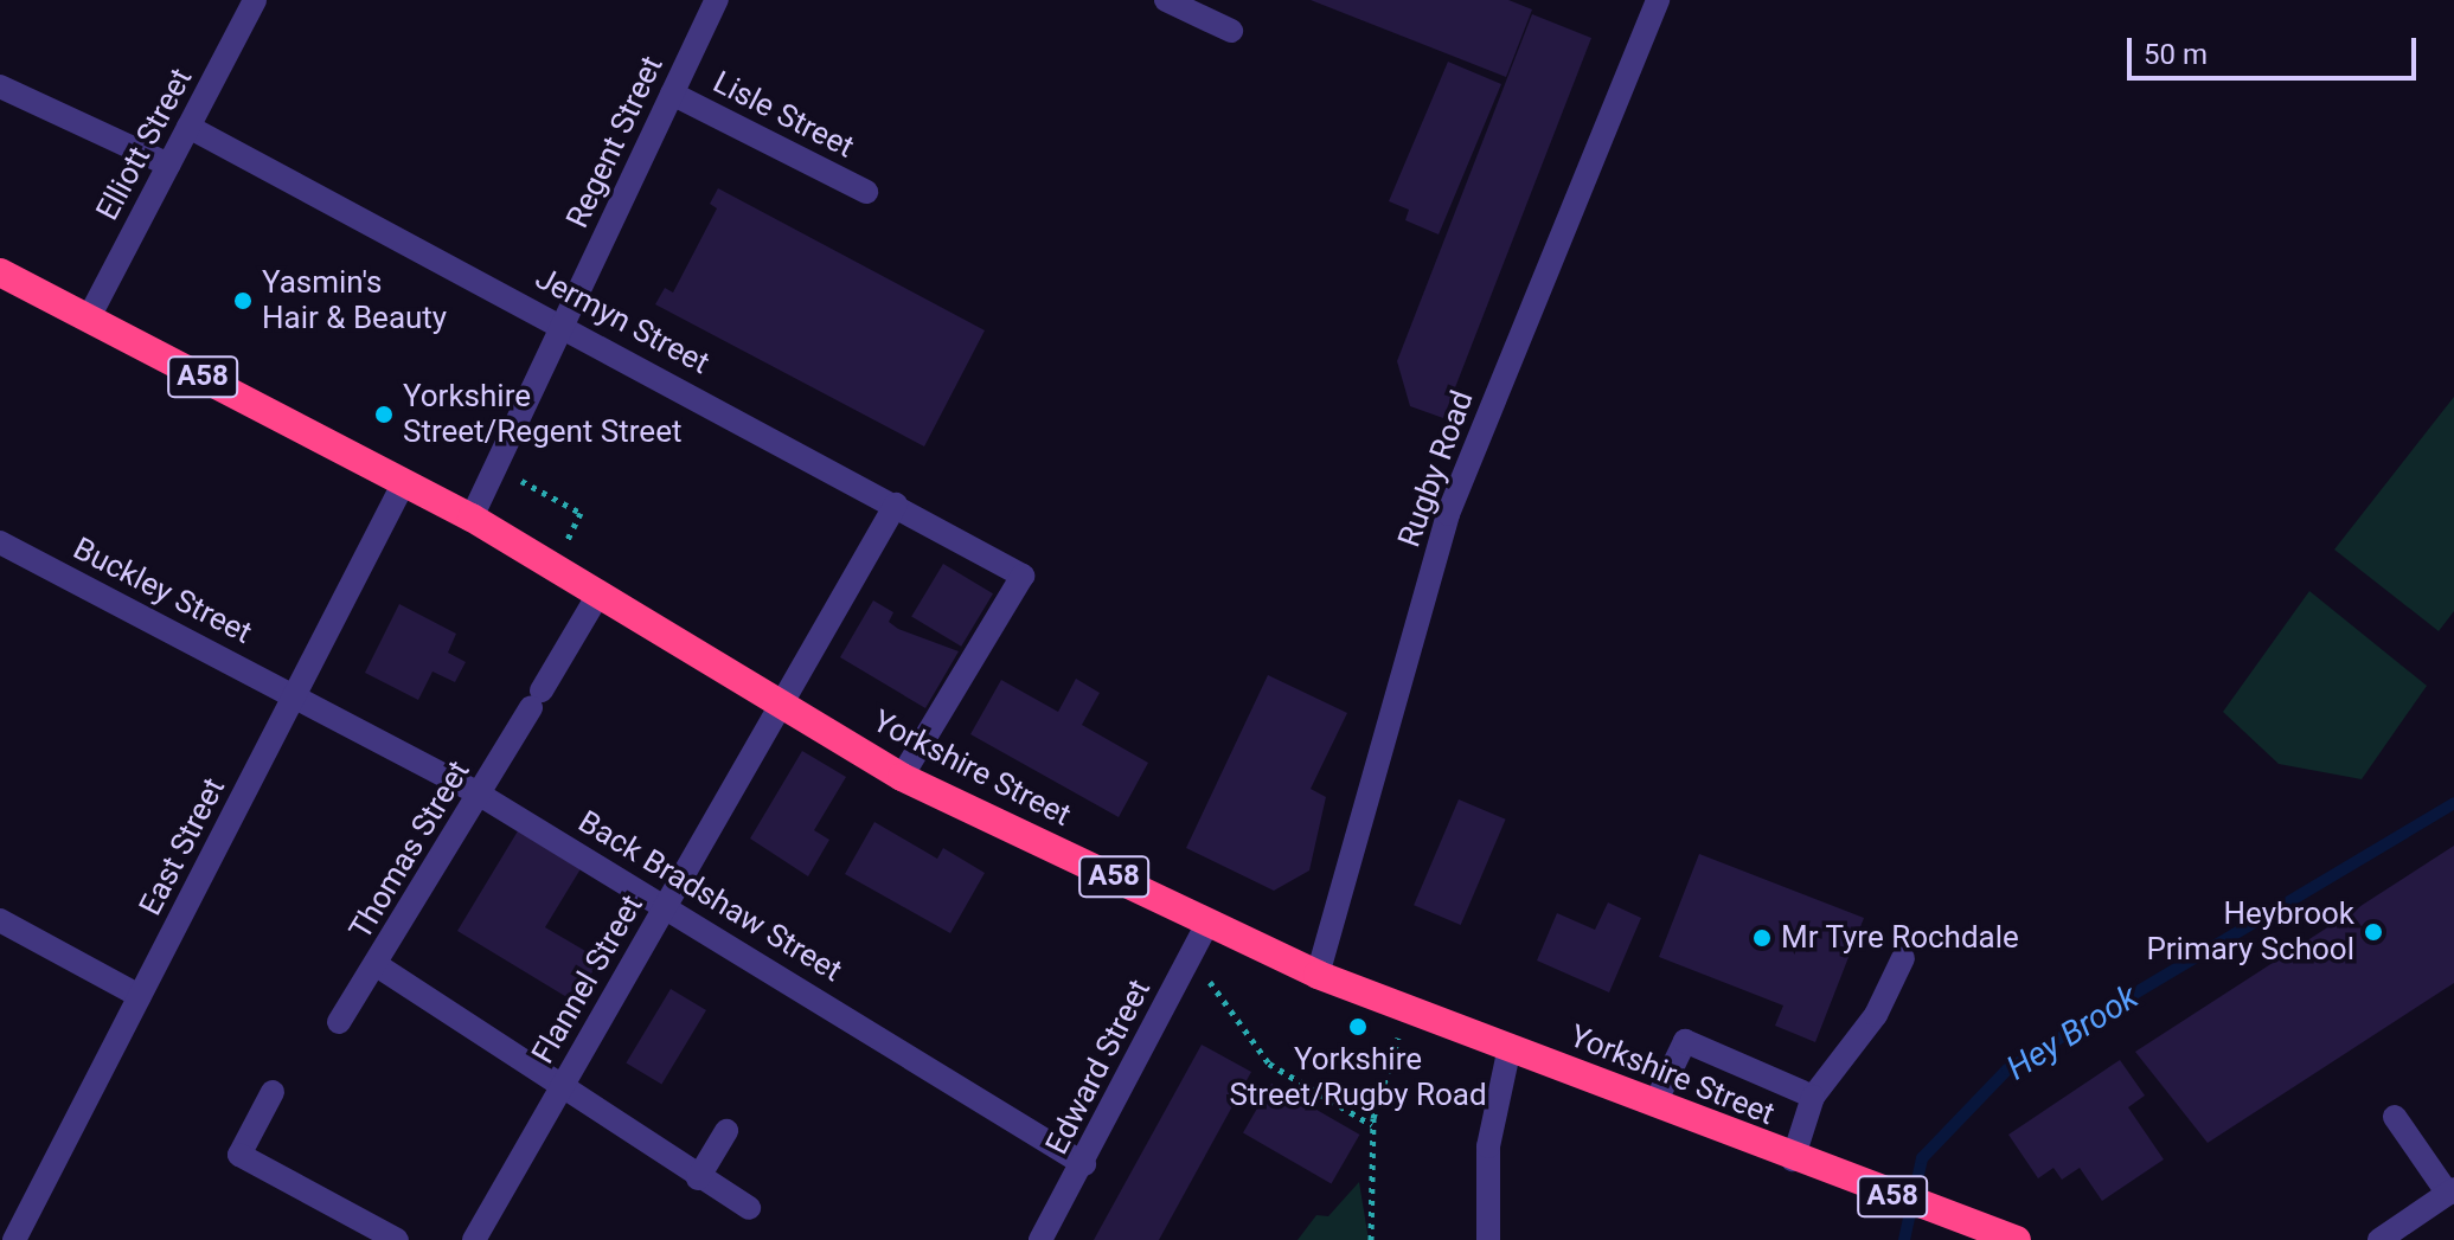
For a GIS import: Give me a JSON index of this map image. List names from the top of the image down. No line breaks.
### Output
{"streets":{"highway":["A58","Yorkshire Street"],"street":["Lisle Street","Regent Street","Elliott Street","Jermyn Street","Rugby Road","Buckley Street","East Street","Thomas Street","Back Bradshaw Street","Flannel Street","Edward Street"]},"crossings":[["Lisle Street","Regent Street"],["Regent Street","Jermyn Street"],["Regent Street","Yorkshire Street"],["Elliott Street","Jermyn Street"],["Elliott Street","Yorkshire Street"],["Jermyn Street","Yorkshire Street"],["Jermyn Street","Flannel Street"],["Rugby Road","Yorkshire Street"],["Buckley Street","East Street"],["Buckley Street","Back Bradshaw Street"],["Yorkshire Street","East Street"],["Yorkshire Street","Thomas Street"],["Yorkshire Street","Flannel Street"],["Yorkshire Street","Edward Street"],["East Street","Back Bradshaw Street"],["Thomas Street","Back Bradshaw Street"],["Back Bradshaw Street","Flannel Street"],["Back Bradshaw Street","Edward Street"]],"water":["Hey Brook"],"places":["Yasmin's Hair & Beauty","Yorkshire Street/Regent Street","Heybrook Primary School","Mr Tyre Rochdale","Yorkshire Street/Rugby Road"],"scale_bar":"50 m"}
